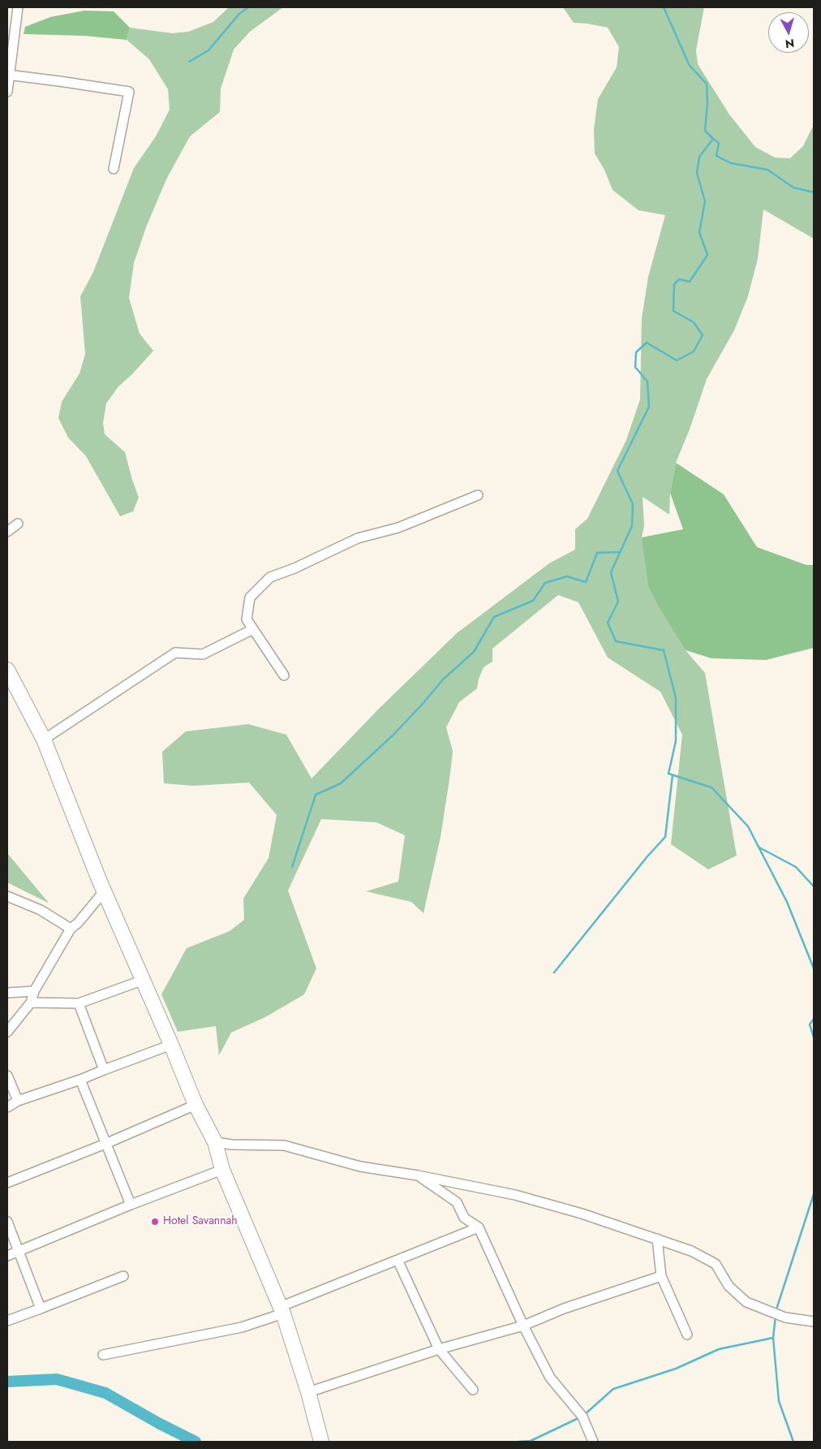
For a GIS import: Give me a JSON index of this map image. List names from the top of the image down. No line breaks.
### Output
{"places":["Hotel Savannah"],"north":"bottom"}
